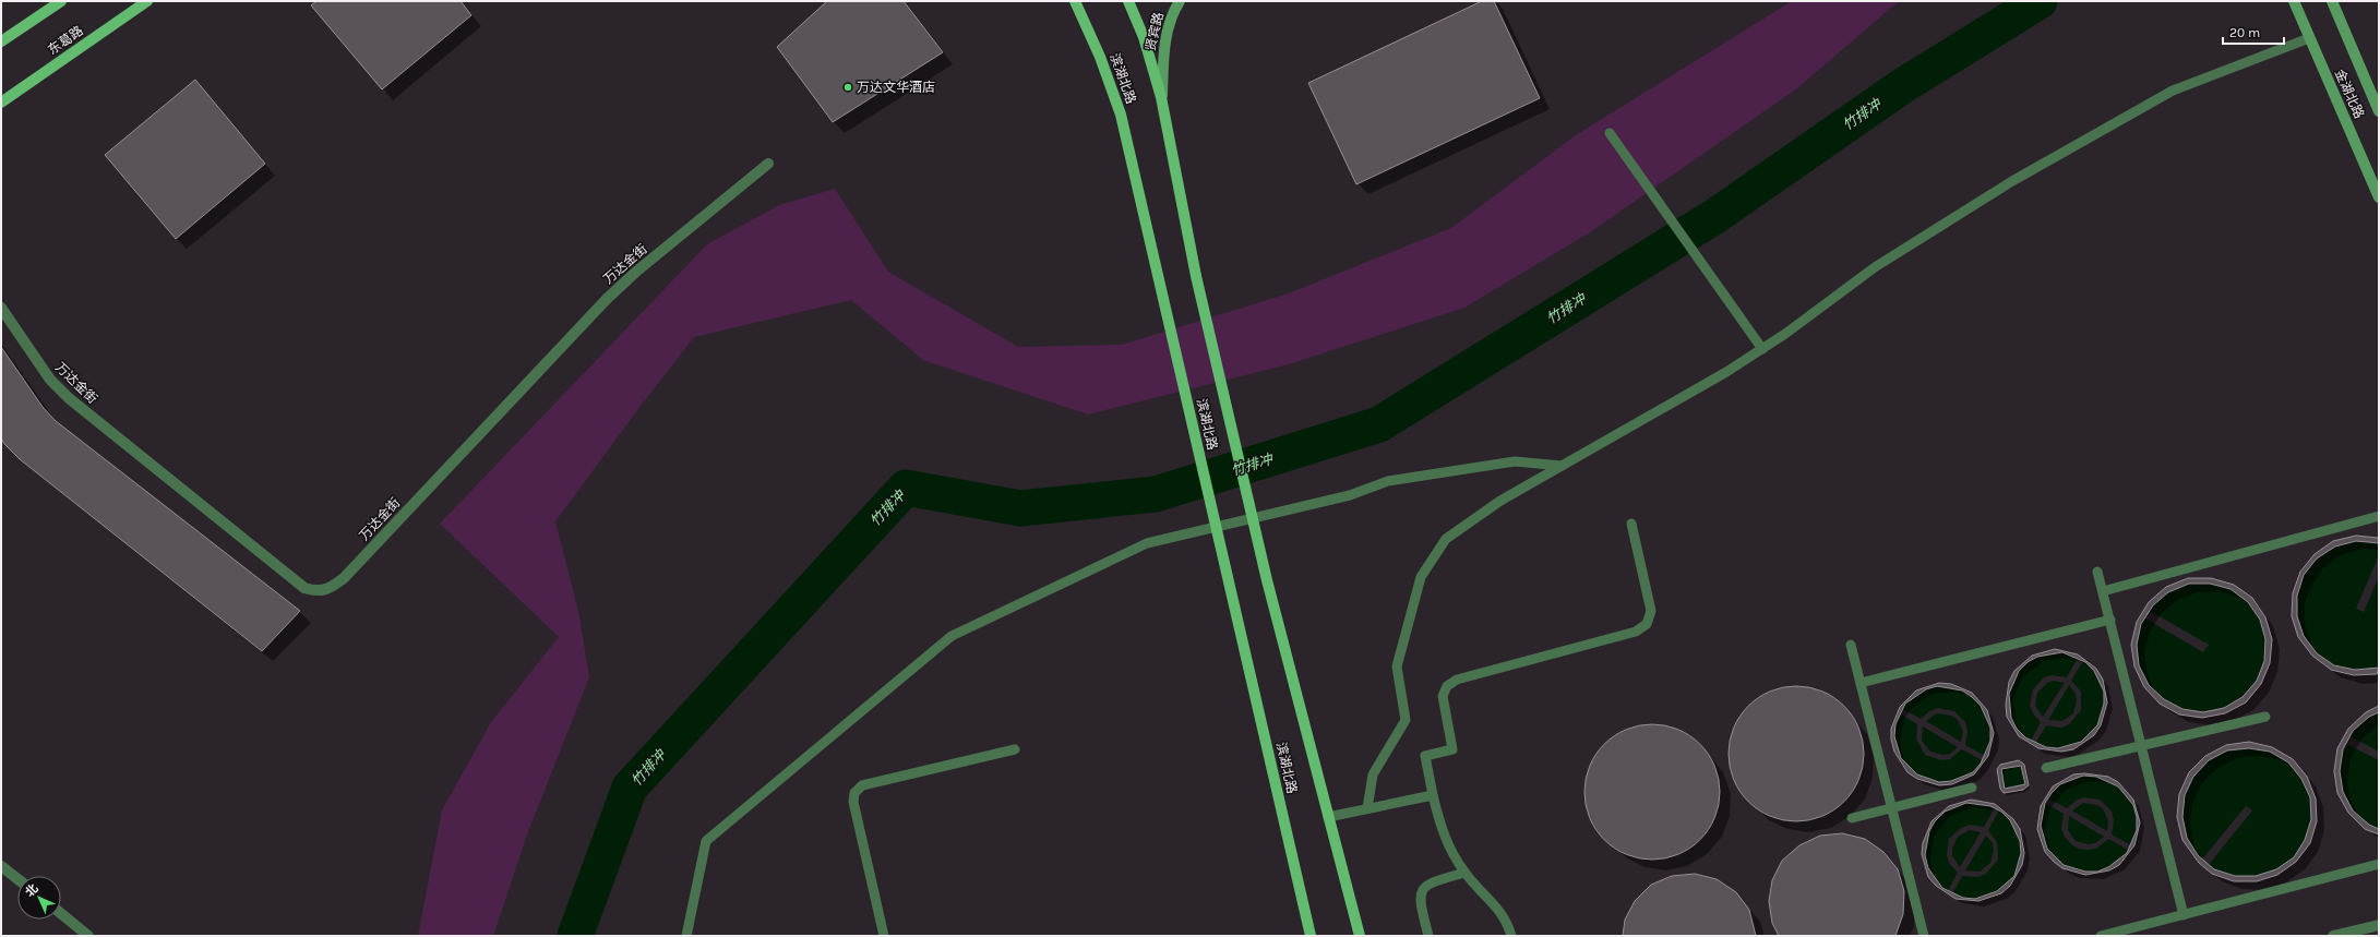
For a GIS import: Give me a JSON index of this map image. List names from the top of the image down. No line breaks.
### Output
{"streets":{"main road":["贤宾路","东葛路","滨湖北路","金湖北路"],"street":["万达金街"]},"crossings":[["贤宾路","滨湖北路"]],"water":["竹排冲"],"places":["万达文华酒店"],"scale_bar":"20 m","north":"top left"}
